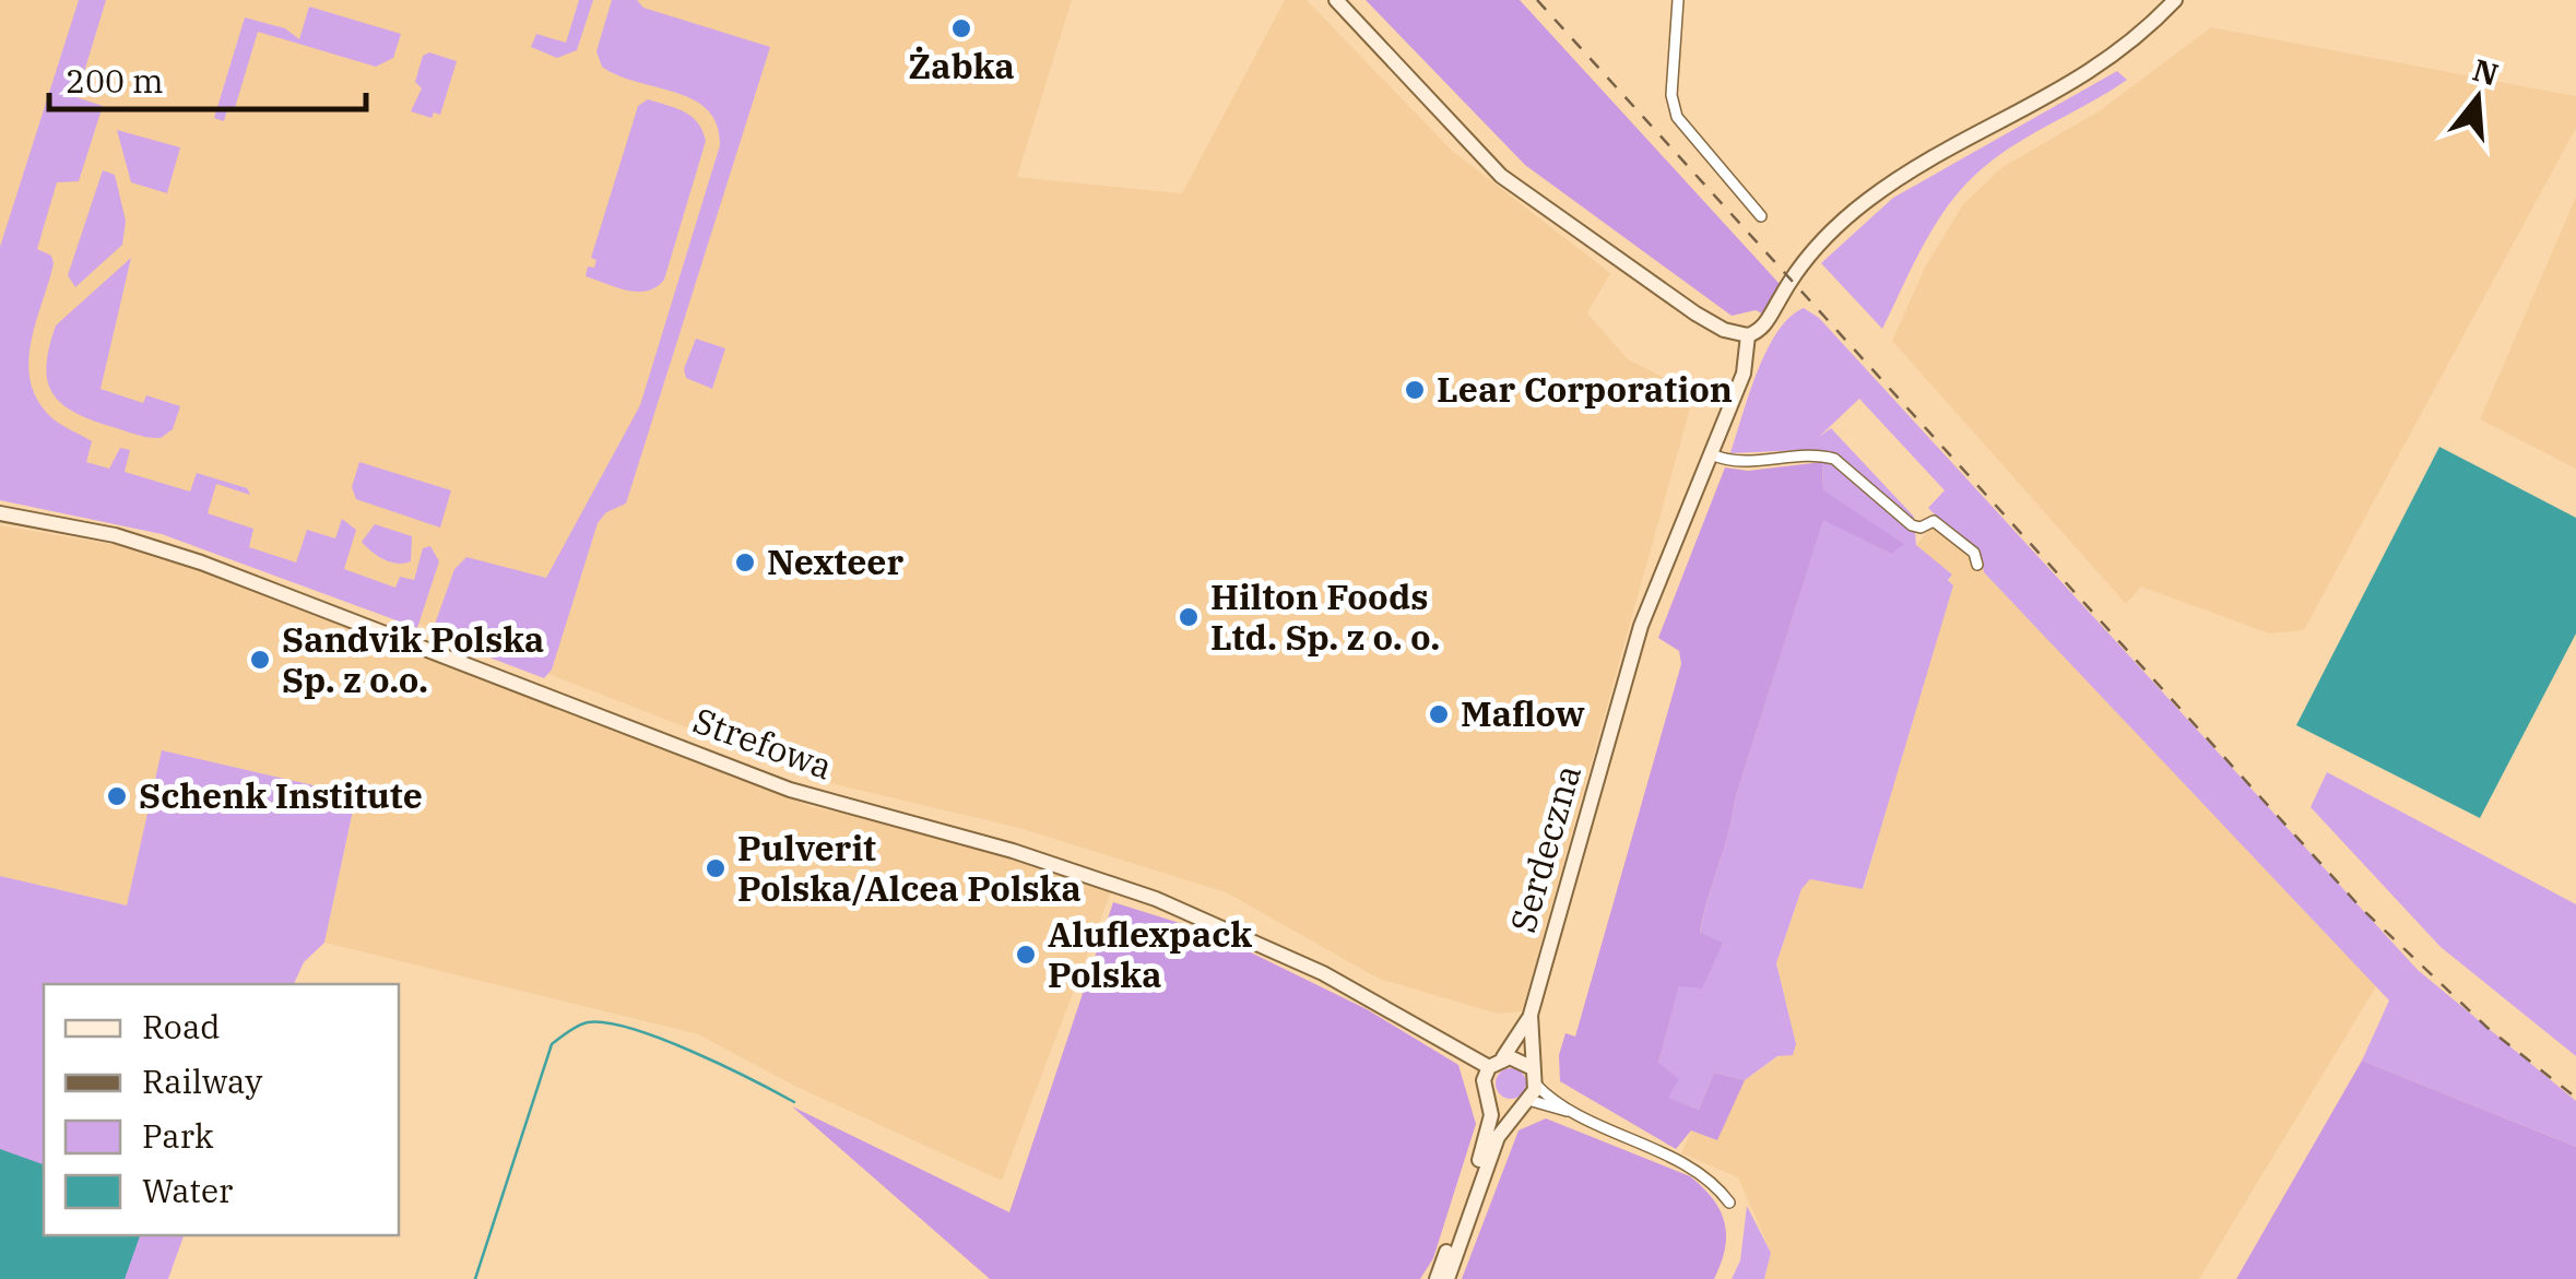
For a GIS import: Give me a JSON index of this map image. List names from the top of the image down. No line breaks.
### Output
{"streets":{"street":["Strefowa","Serdeczna"]},"crossings":[["Strefowa","Serdeczna"]],"places":["Żabka","Lear Corporation","Nexteer","Hilton Foods Ltd. Sp. z o. o.","Sandvik Polska Sp. z o.o.","Maflow","Schenk Institute","Pulverit Polska/Alcea Polska","Aluflexpack Polska"],"legend":["Road","Railway","Park","Water"],"scale_bar":"200 m","north":"top"}
